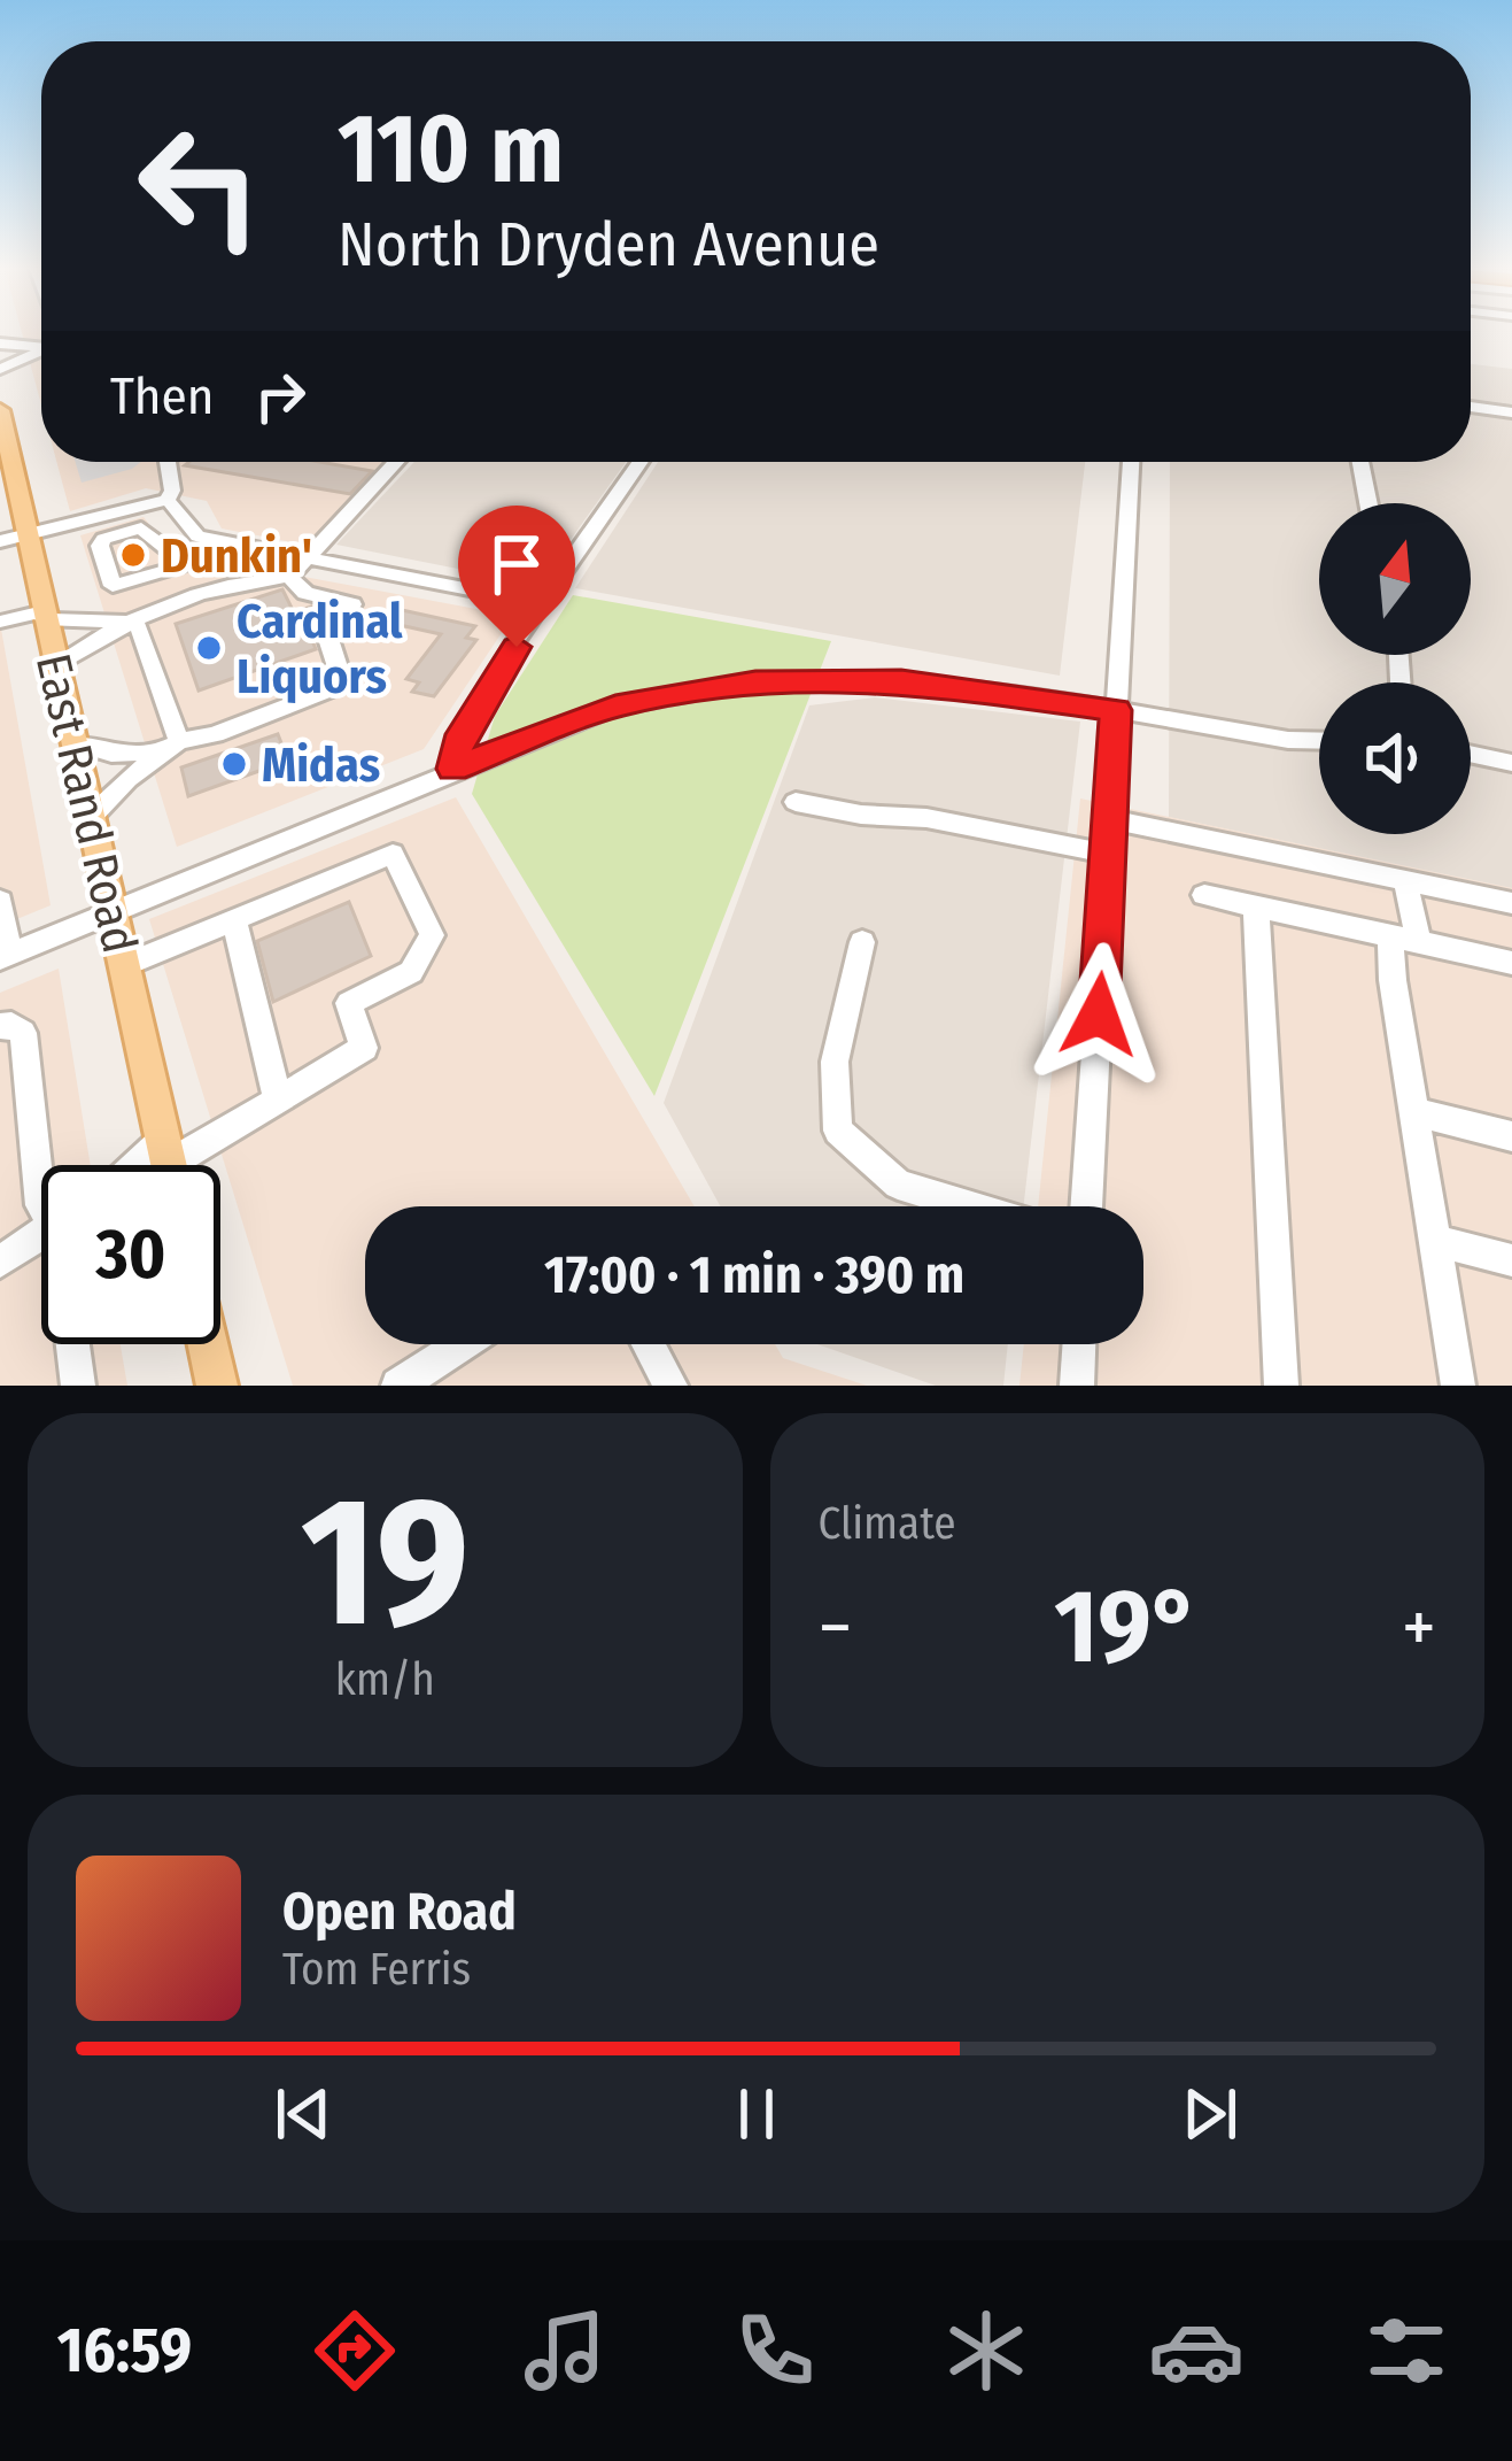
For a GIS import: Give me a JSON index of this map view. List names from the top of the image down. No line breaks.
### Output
{"streets":{"main road":["East Rand Road"]},"places":["Dunkin'","Cardinal Liquors","Midas"],"north":"top","page":{"turn":["110 m","North Dryden Avenue"],"then":"Then","limit":"30","trip":"17:00 · 1 min · 390 m","tile":[["19","km/h"],"Climate"],"heat":["−","19°","+"],"song":["Open Road","Tom Ferris"],"tabs":"16:59"}}
